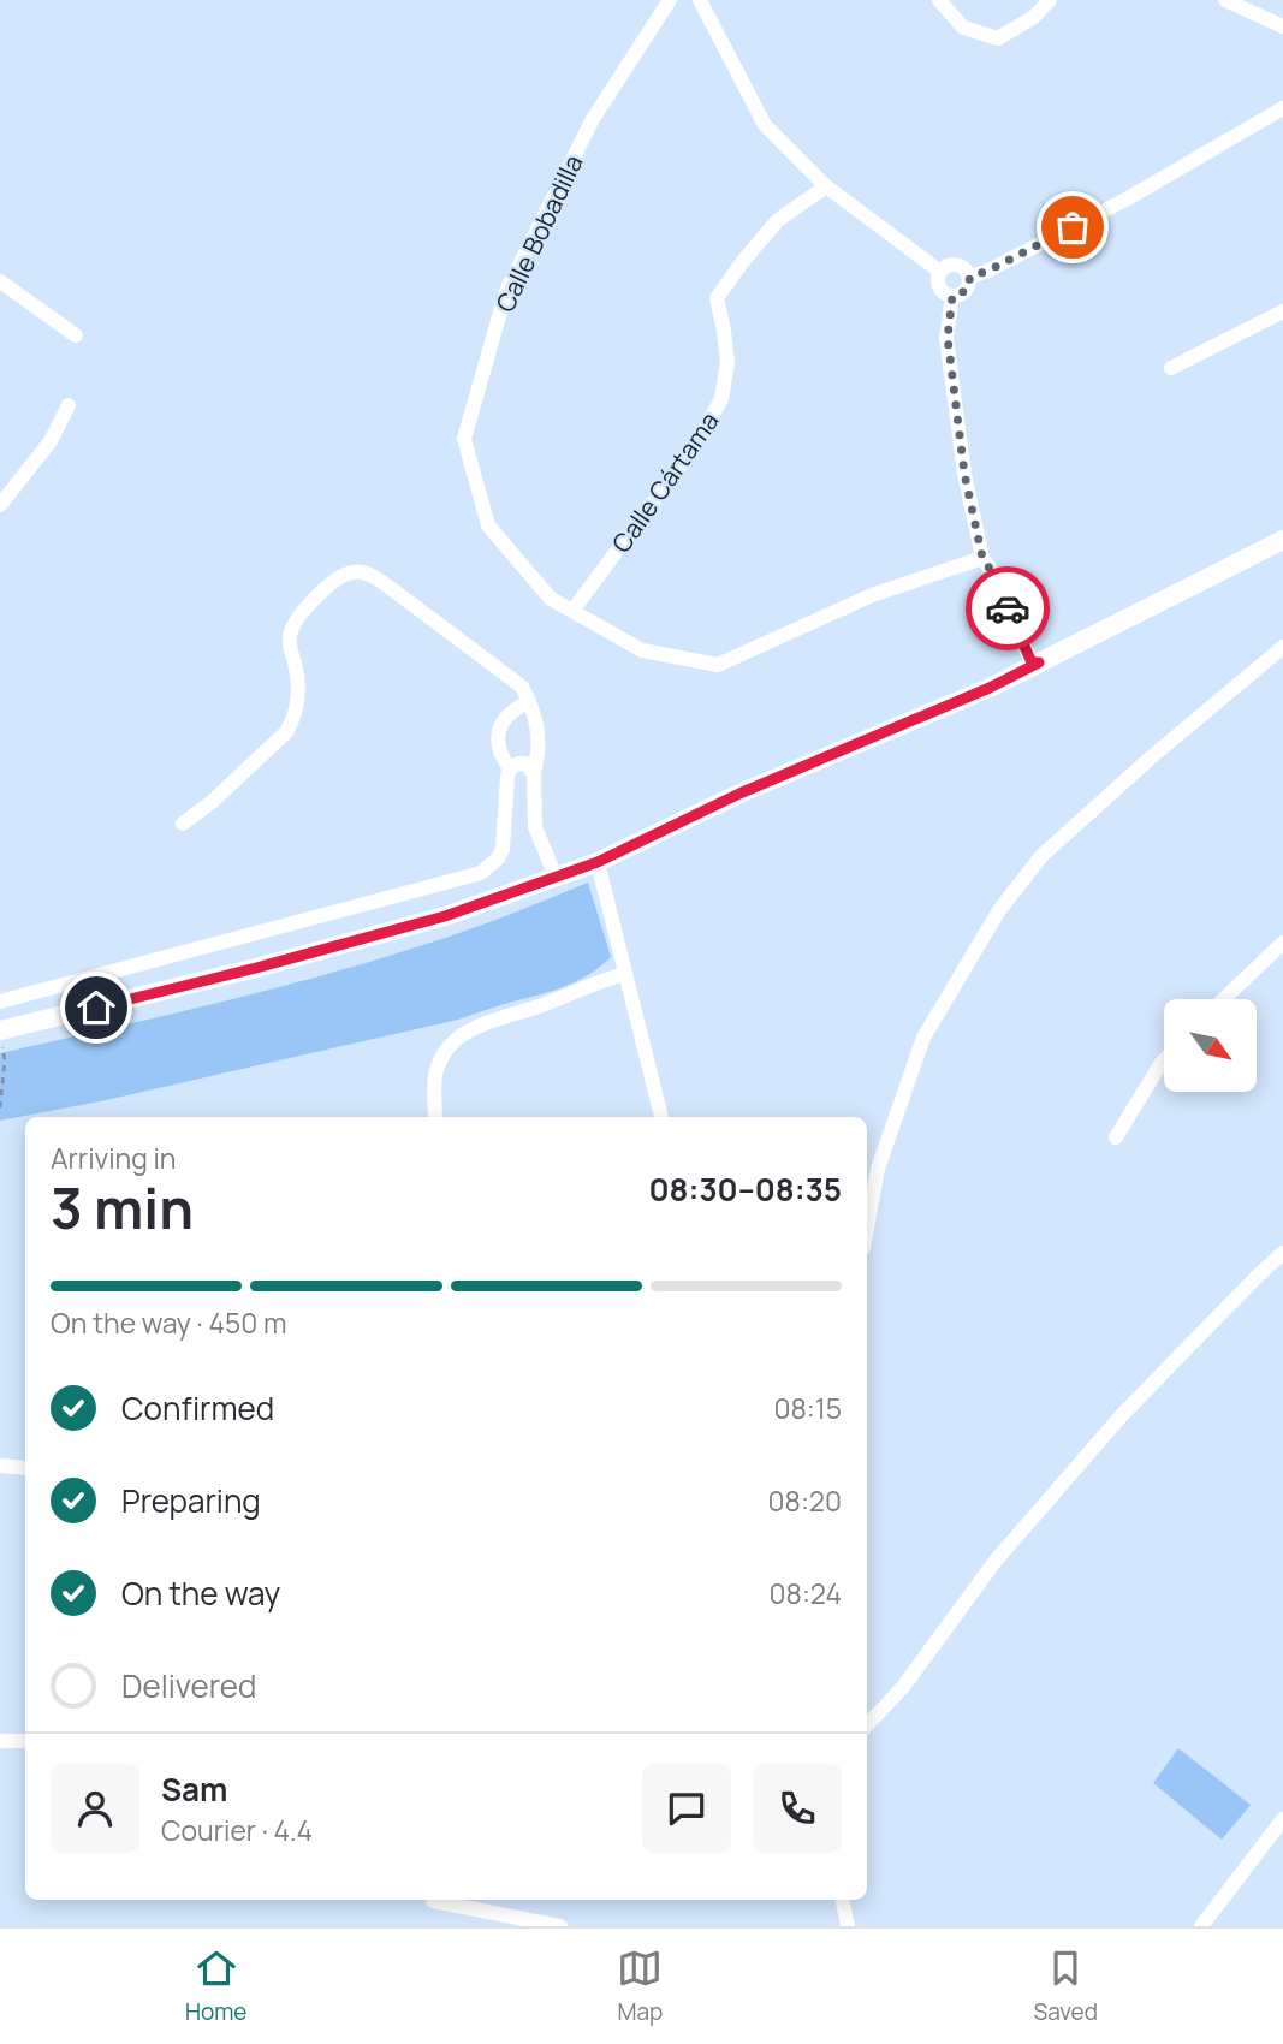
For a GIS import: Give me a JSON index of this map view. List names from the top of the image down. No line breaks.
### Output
{"streets":{"street":["Calle Bobadilla","Calle Cártama"]},"crossings":[["Calle Bobadilla","Calle Cártama"]],"north":"bottom right","page":{"heading":["3 min","Arriving in","08:30–08:35"],"panel":["Sam","Courier · 4.4"],"bar":"On the way · 450 m","list":[["Confirmed","08:15"],["Preparing","08:20"],["On the way","08:24"],"Delivered"],"tabs":["Home","Map","Saved"]}}
